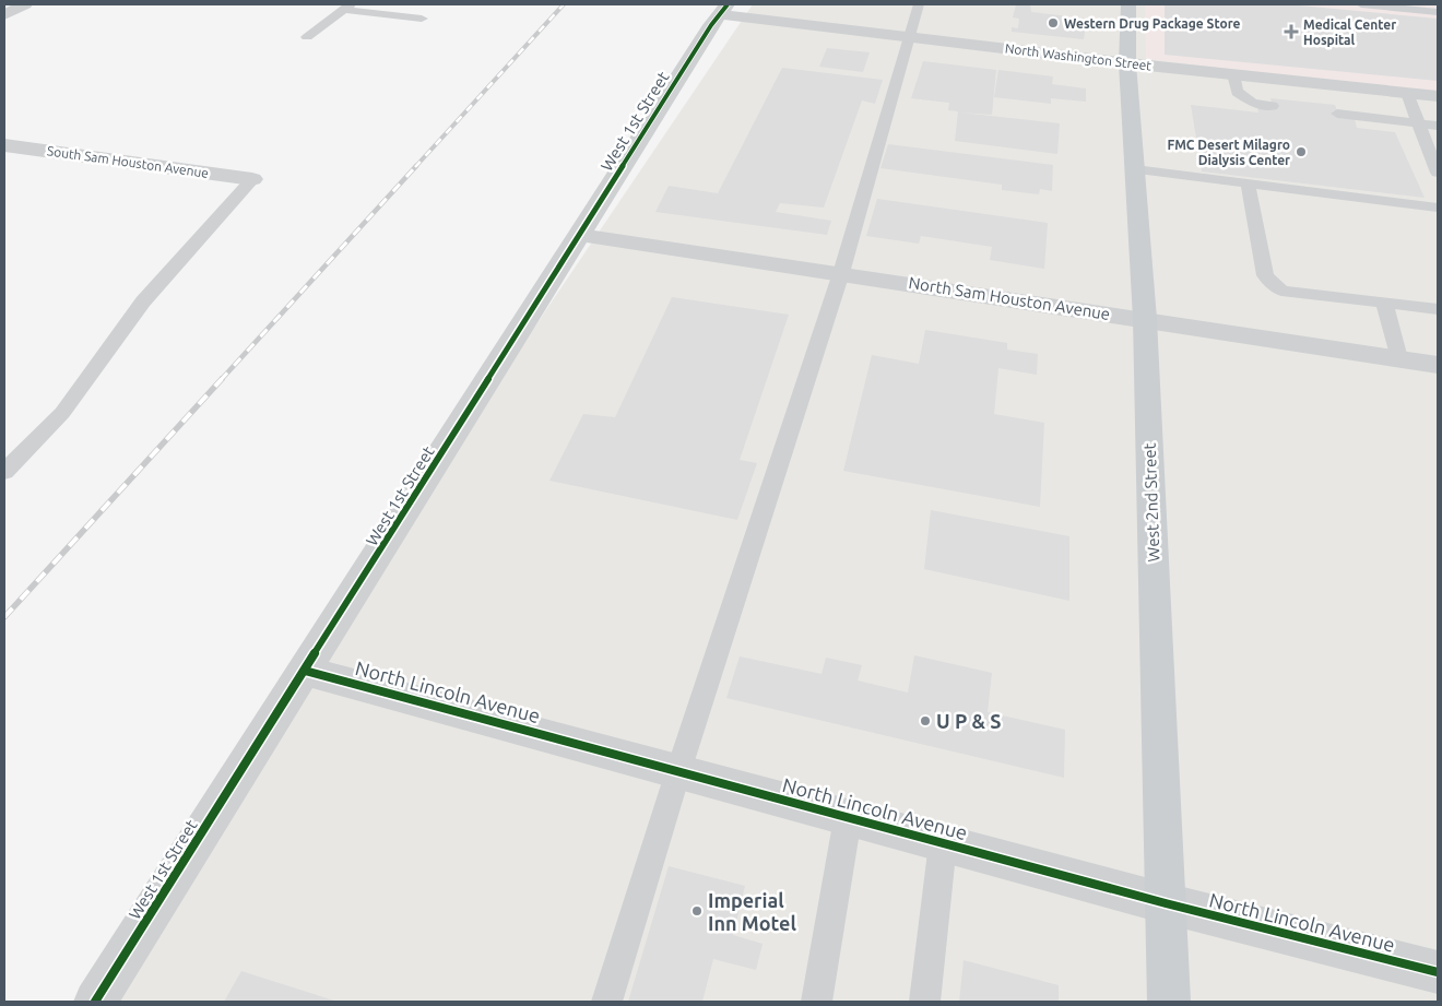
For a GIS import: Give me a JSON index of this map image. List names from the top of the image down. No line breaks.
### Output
{"streets":{"main road":["West 2nd Street"],"street":["North Washington Street","West 1st Street","South Sam Houston Avenue","North Sam Houston Avenue","North Lincoln Avenue"]},"crossings":[["North Washington Street","West 1st Street"],["North Washington Street","West 2nd Street"],["West 1st Street","North Sam Houston Avenue"],["West 1st Street","North Lincoln Avenue"],["North Sam Houston Avenue","West 2nd Street"],["West 2nd Street","North Lincoln Avenue"]],"places":{"other":["Western Drug Package Store","FMC Desert Milagro Dialysis Center","U P & S","Imperial Inn Motel"],"health":["Medical Center Hospital"]}}
